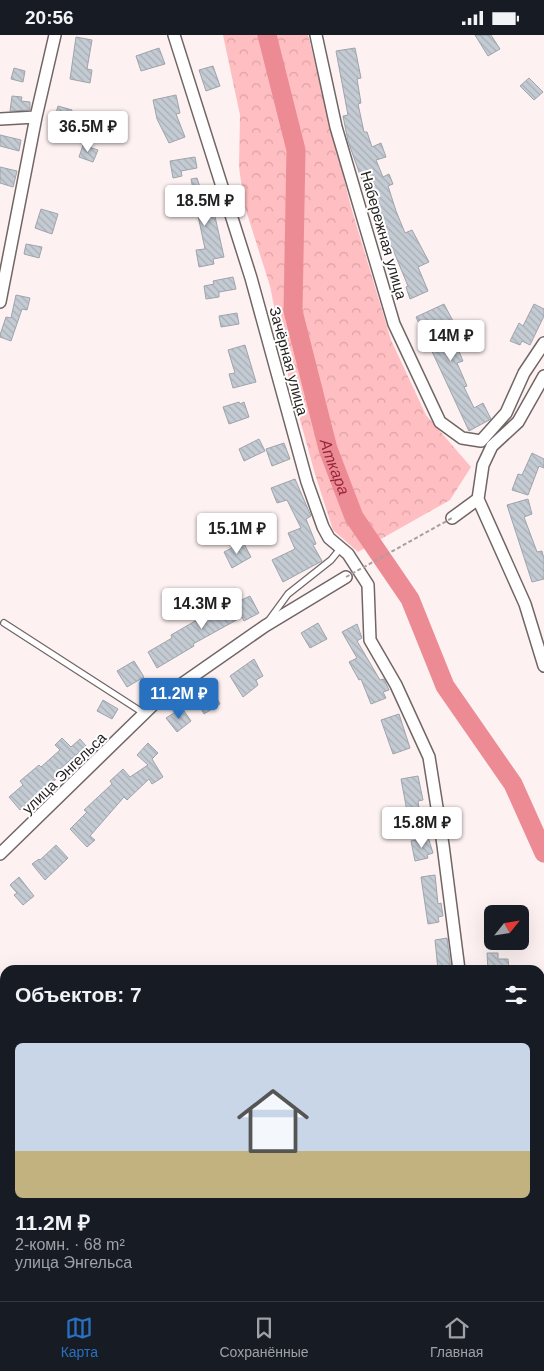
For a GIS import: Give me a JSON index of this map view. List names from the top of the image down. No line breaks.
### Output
{"streets":{"street":["Набережная улица","Зачёрная улица","улица Энгельса"]},"water":["Аткара"],"north":"top right","page":{"status":"20:56","price":["36.5M ₽","18.5M ₽","14M ₽","15.1M ₽","14.3M ₽","11.2M ₽","15.8M ₽"],"heading":"Объектов: 7","list":[{"name":"11.2M ₽","note":"2-комн. · 68 m² · улица Энгельса"}],"tabs":["Карта","Сохранённые","Главная"]}}
